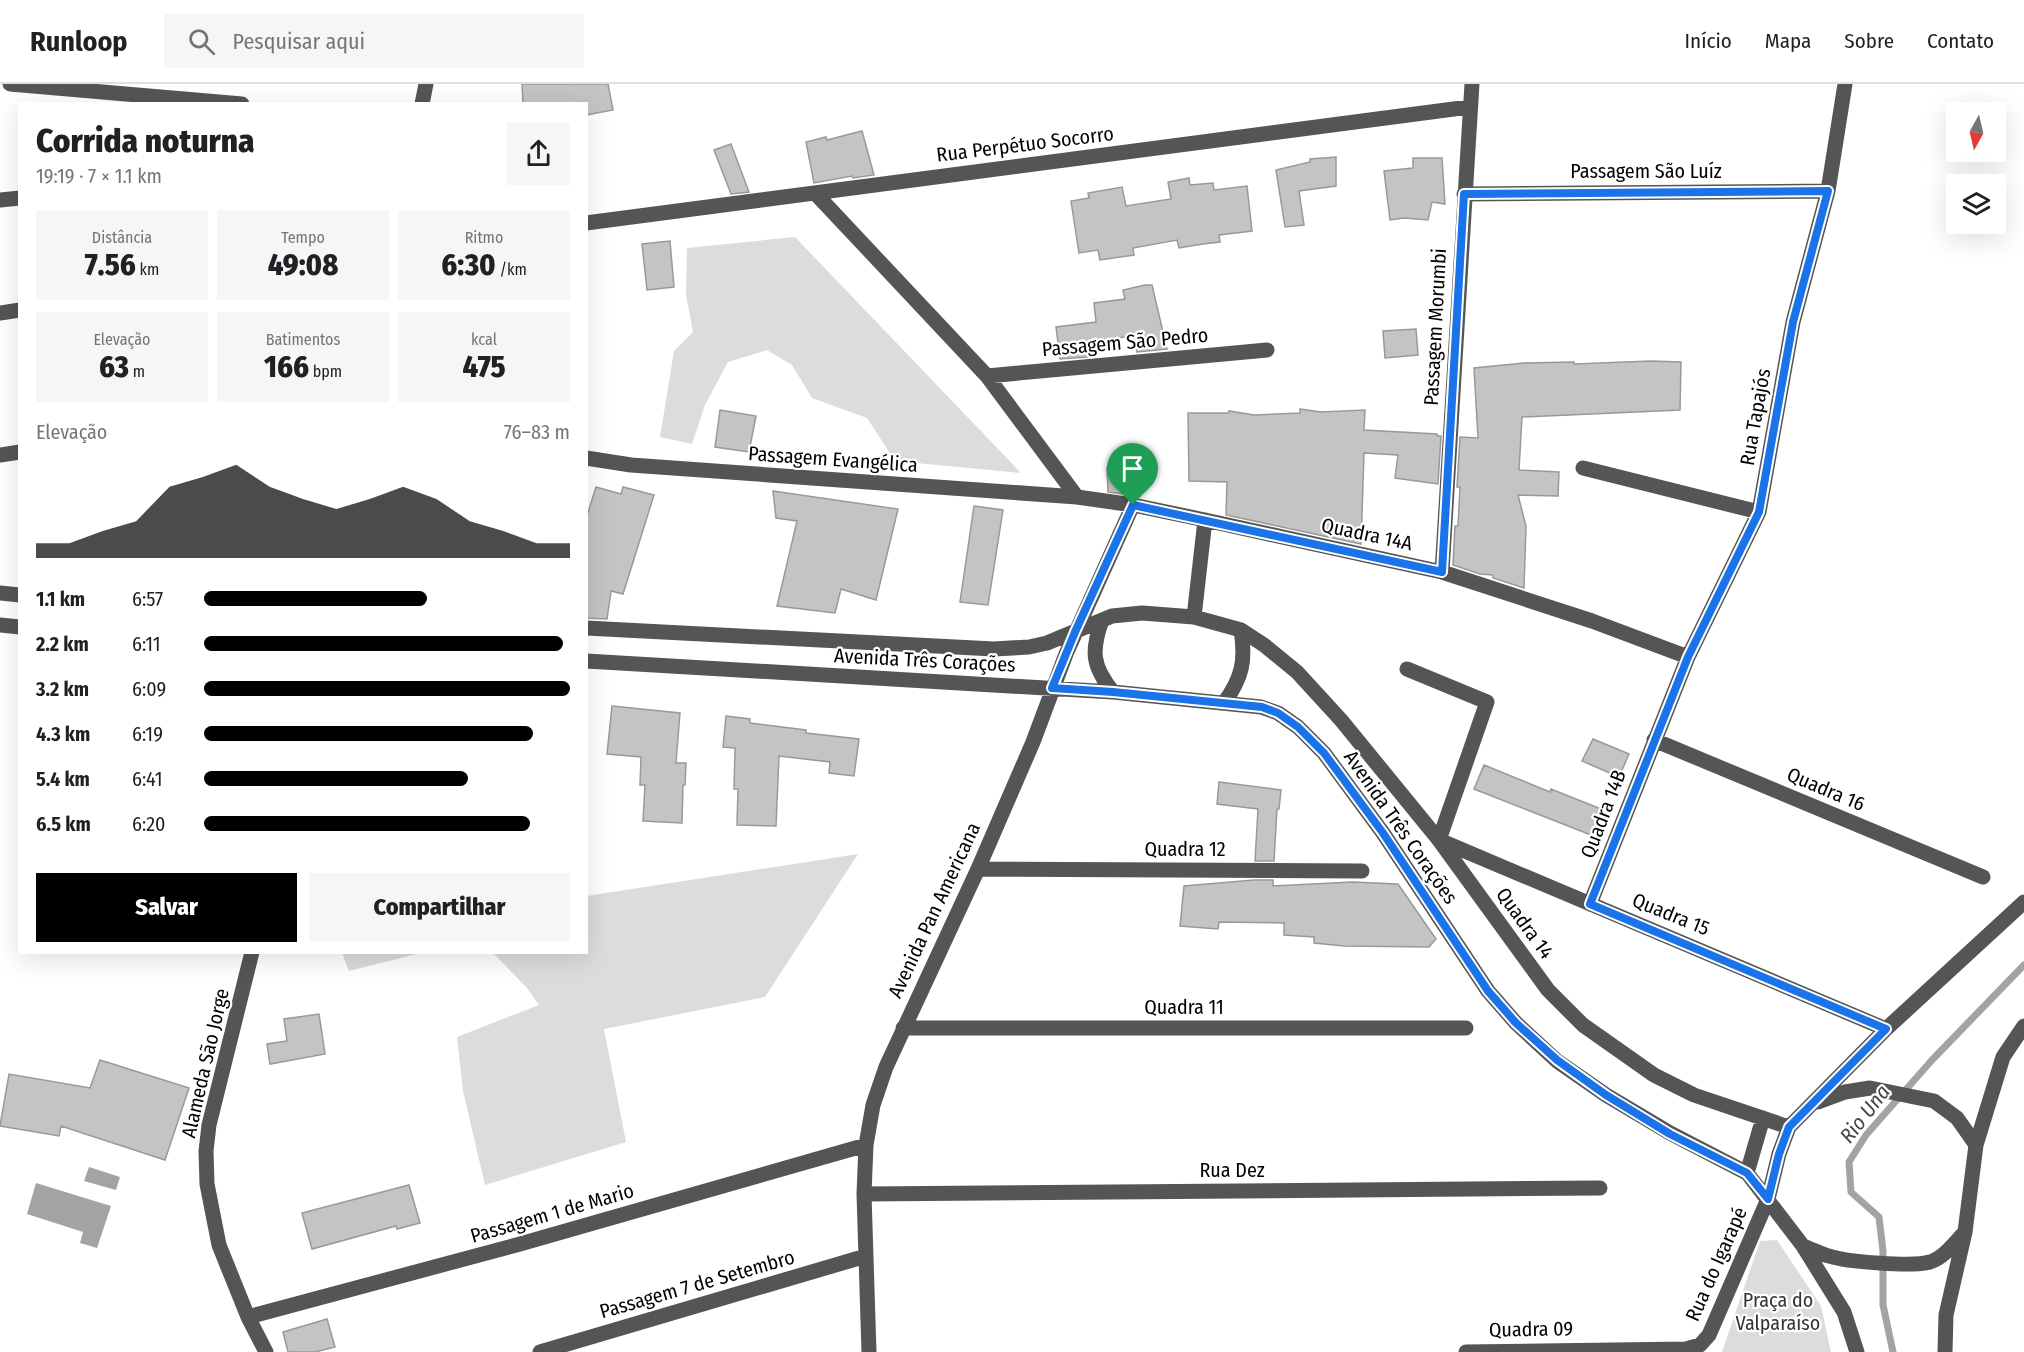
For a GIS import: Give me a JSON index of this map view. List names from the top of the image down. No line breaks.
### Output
{"streets":{"street":["Rua Perpétuo Socorro","Passagem São Luíz","Passagem Morumbi","Passagem São Pedro","Rua Tapajós","Passagem Evangélica","Quadra 14A","Avenida Três Corações","Quadra 16","Quadra 14B","Quadra 12","Avenida Pan Americana","Quadra 15","Quadra 14","Quadra 11","Alameda São Jorge","Rua Dez","Passagem 1 de Mario","Rua do Igarapé","Passagem 7 de Setembro","Quadra 09"]},"crossings":[["Rua Perpétuo Socorro","Passagem Morumbi"],["Passagem São Luíz","Passagem Morumbi"],["Passagem São Luíz","Rua Tapajós"],["Passagem Morumbi","Quadra 14A"],["Rua Tapajós","Quadra 14A"],["Rua Tapajós","Quadra 16"],["Rua Tapajós","Quadra 14B"],["Passagem Evangélica","Quadra 14A"],["Passagem Evangélica","Avenida Pan Americana"],["Quadra 14A","Avenida Pan Americana"],["Avenida Três Corações","Avenida Pan Americana"],["Avenida Três Corações","Quadra 15"],["Avenida Três Corações","Quadra 14"],["Avenida Três Corações","Rua do Igarapé"],["Quadra 16","Quadra 14B"],["Quadra 14B","Quadra 15"],["Quadra 12","Avenida Pan Americana"],["Avenida Pan Americana","Quadra 11"],["Avenida Pan Americana","Rua Dez"],["Avenida Pan Americana","Passagem 1 de Mario"],["Avenida Pan Americana","Passagem 7 de Setembro"],["Quadra 15","Quadra 14"],["Quadra 14","Rua do Igarapé"],["Alameda São Jorge","Passagem 1 de Mario"],["Rua do Igarapé","Quadra 09"]],"water":["Rio Una"],"parks":["Praça do Valparaíso"],"north":"bottom","page":{"header":"Runloop","search":"Pesquisar aqui","nav":["Início","Mapa","Sobre","Contato"],"heading":["Corrida noturna","19:19 · 7 × 1.1 km"],"stats":[["Distância","7.56 km"],["Tempo","49:08"],["Ritmo","6:30 /km"],["Elevação","63 m"],["Batimentos","166 bpm"],["kcal","475"]],"chart":["Elevação","76–83 m"],"list":[{"name":"1.1 km","note":"6:57"},{"name":"2.2 km","note":"6:11"},{"name":"3.2 km","note":"6:09"},{"name":"4.3 km","note":"6:19"},{"name":"5.4 km","note":"6:41"},{"name":"6.5 km","note":"6:20"}],"buttons":["Salvar","Compartilhar"]}}
